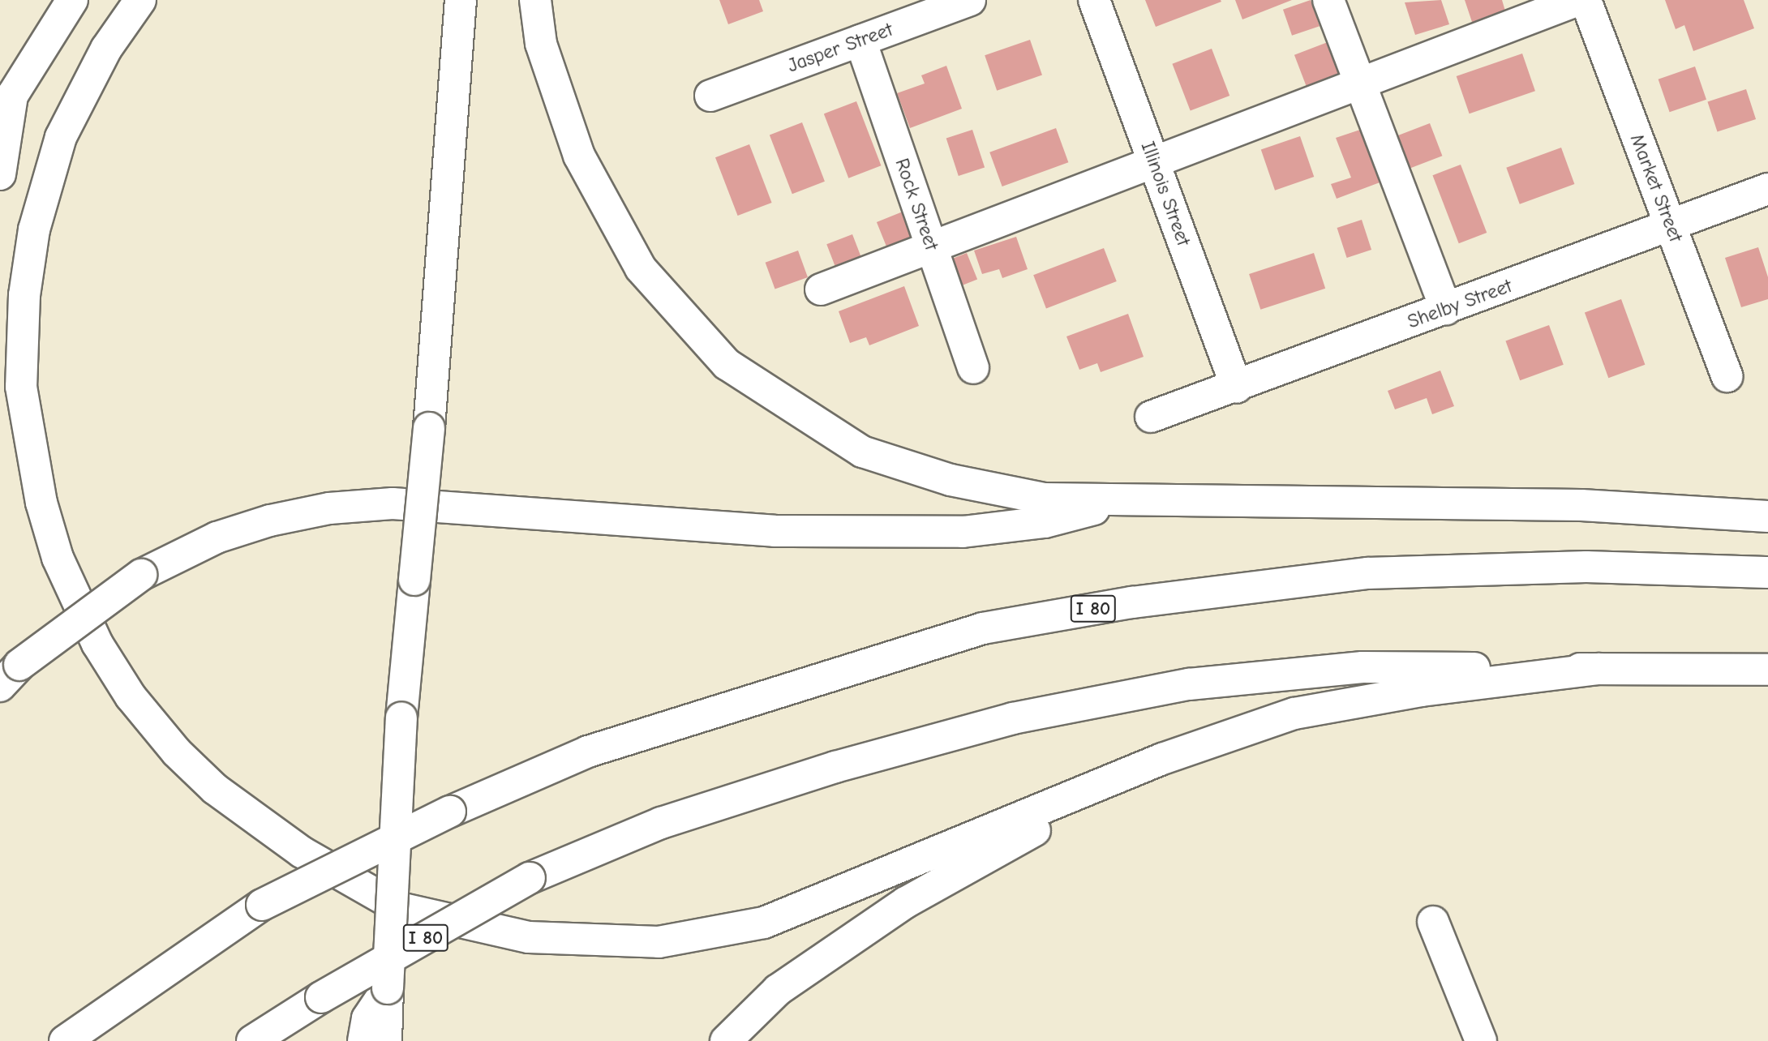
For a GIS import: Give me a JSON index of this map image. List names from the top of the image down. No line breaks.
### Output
{"streets":{"main road":["Jasper Street","Market Street","Illinois Street","Rock Street","Shelby Street","I 80"]},"crossings":[["Jasper Street","Rock Street"],["Market Street","Shelby Street"],["Illinois Street","Shelby Street"]]}
